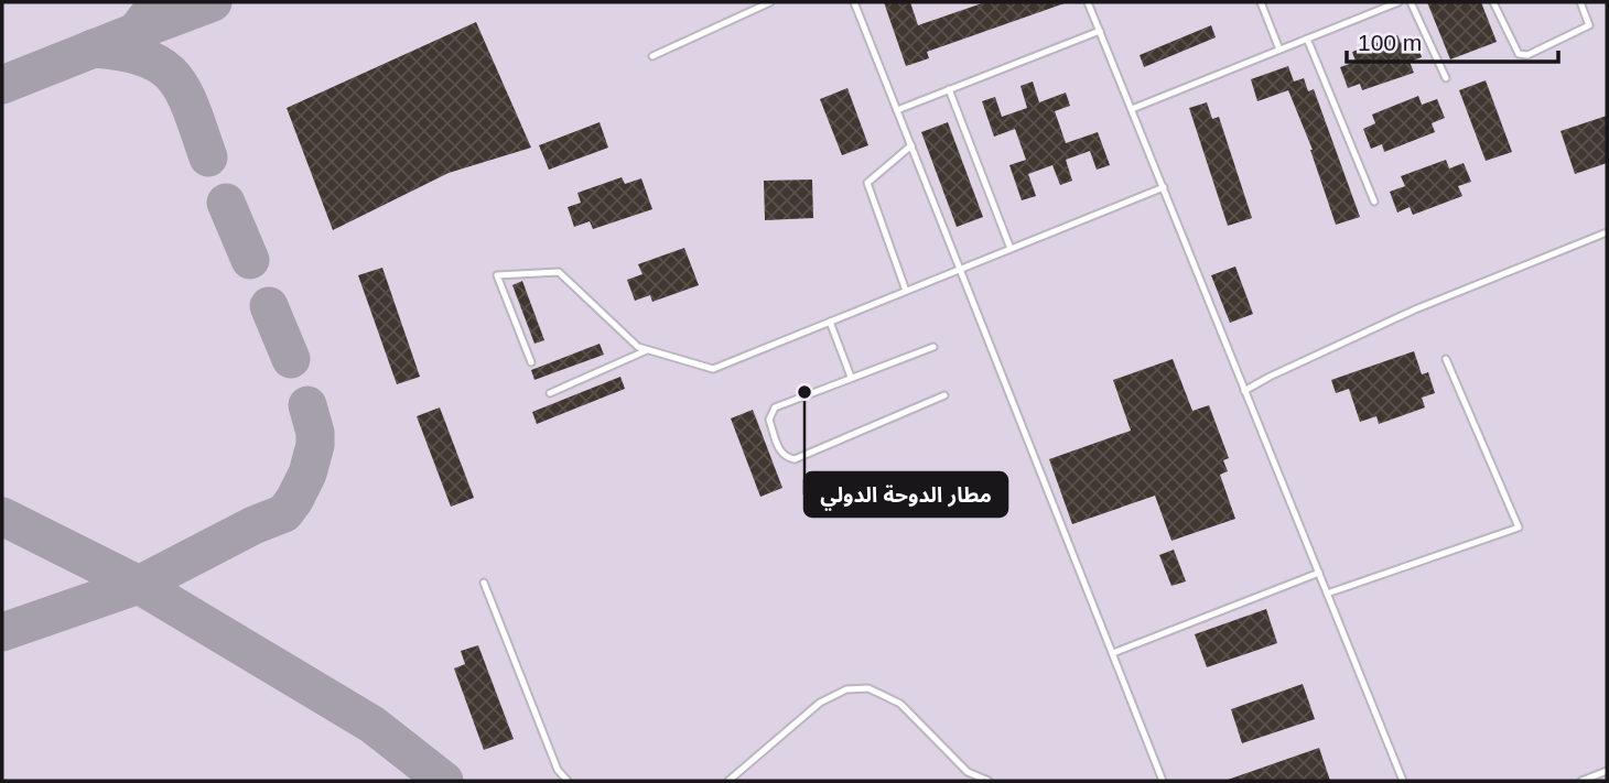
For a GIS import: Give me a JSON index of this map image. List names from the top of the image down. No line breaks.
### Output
{"places":["مطار الدوحة الدولي"],"scale_bar":"100 m"}
